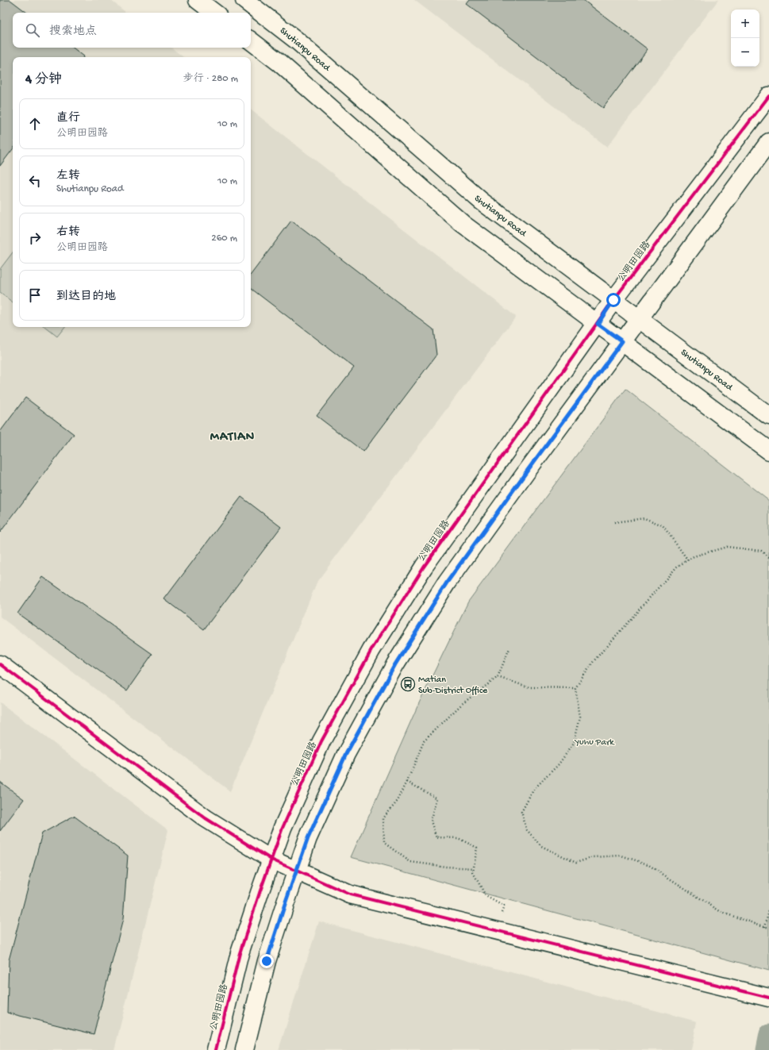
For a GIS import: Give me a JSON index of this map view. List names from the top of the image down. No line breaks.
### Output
{"streets":{"street":["Shutianpu Road","公明田园路"]},"crossings":[["Shutianpu Road","公明田园路"]],"districts":["MATIAN"],"parks":["Yuhu Park"],"places":{"bus stop":["Matian Sub-District Office"]},"page":{"map_buttons":["+","−"],"search":"搜索地点","heading":["4 分钟","步行 · 280 m"],"list":[["直行","公明田园路","10 m"],["左转","Shutianpu Road","10 m"],["右转","公明田园路","260 m"],"到达目的地"]}}
